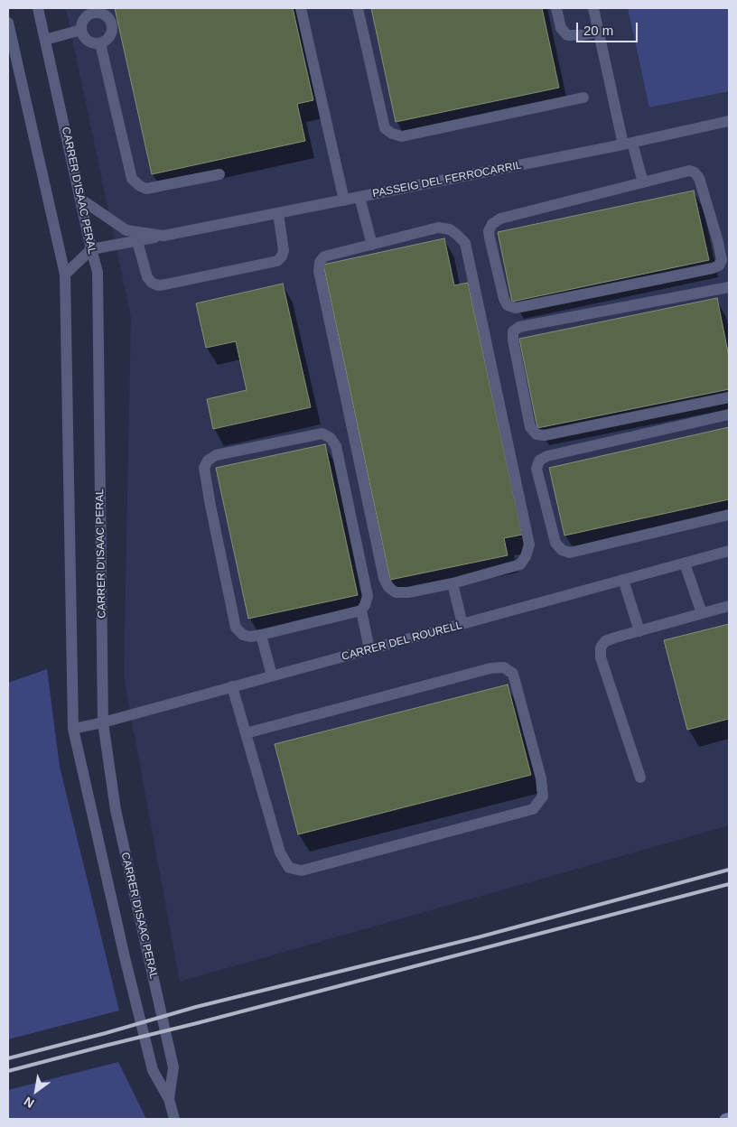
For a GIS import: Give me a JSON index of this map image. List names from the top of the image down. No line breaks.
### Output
{"streets":{"street":["PASSEIG DEL FERROCARRIL","CARRER D'ISAAC PERAL","CARRER DEL ROURELL"]},"crossings":[["PASSEIG DEL FERROCARRIL","CARRER D'ISAAC PERAL"],["CARRER D'ISAAC PERAL","CARRER DEL ROURELL"]],"scale_bar":"20 m","north":"bottom left"}
